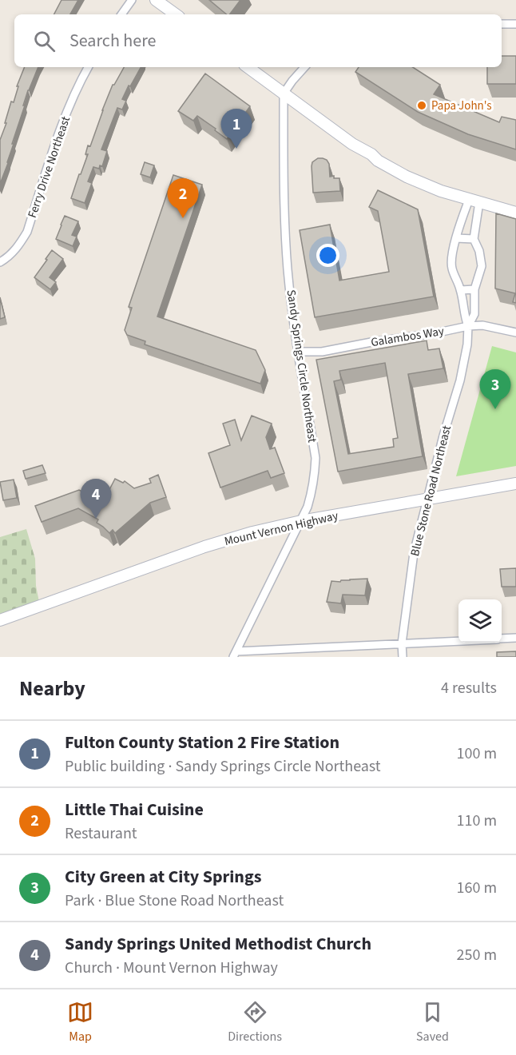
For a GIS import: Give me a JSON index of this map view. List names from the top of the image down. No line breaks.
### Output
{"streets":{"street":["Ferry Drive Northeast","Galambos Way","Sandy Springs Circle Northeast","Blue Stone Road Northeast","Mount Vernon Highway"]},"crossings":[["Galambos Way","Sandy Springs Circle Northeast"],["Galambos Way","Blue Stone Road Northeast"],["Sandy Springs Circle Northeast","Mount Vernon Highway"],["Blue Stone Road Northeast","Mount Vernon Highway"]],"places":["Papa John's"],"page":{"search":"Search here","pins":["1","2","3","4"],"heading":["Nearby","4 results"],"list":[{"mark":"1","name":"Fulton County Station 2 Fire Station","note":"Public building · Sandy Springs Circle Northeast","value":"100 m"},{"mark":"2","name":"Little Thai Cuisine","note":"Restaurant","value":"110 m"},{"mark":"3","name":"City Green at City Springs","note":"Park · Blue Stone Road Northeast","value":"160 m"},{"mark":"4","name":"Sandy Springs United Methodist Church","note":"Church · Mount Vernon Highway","value":"250 m"}],"nav":["Map","Directions","Saved"]}}
